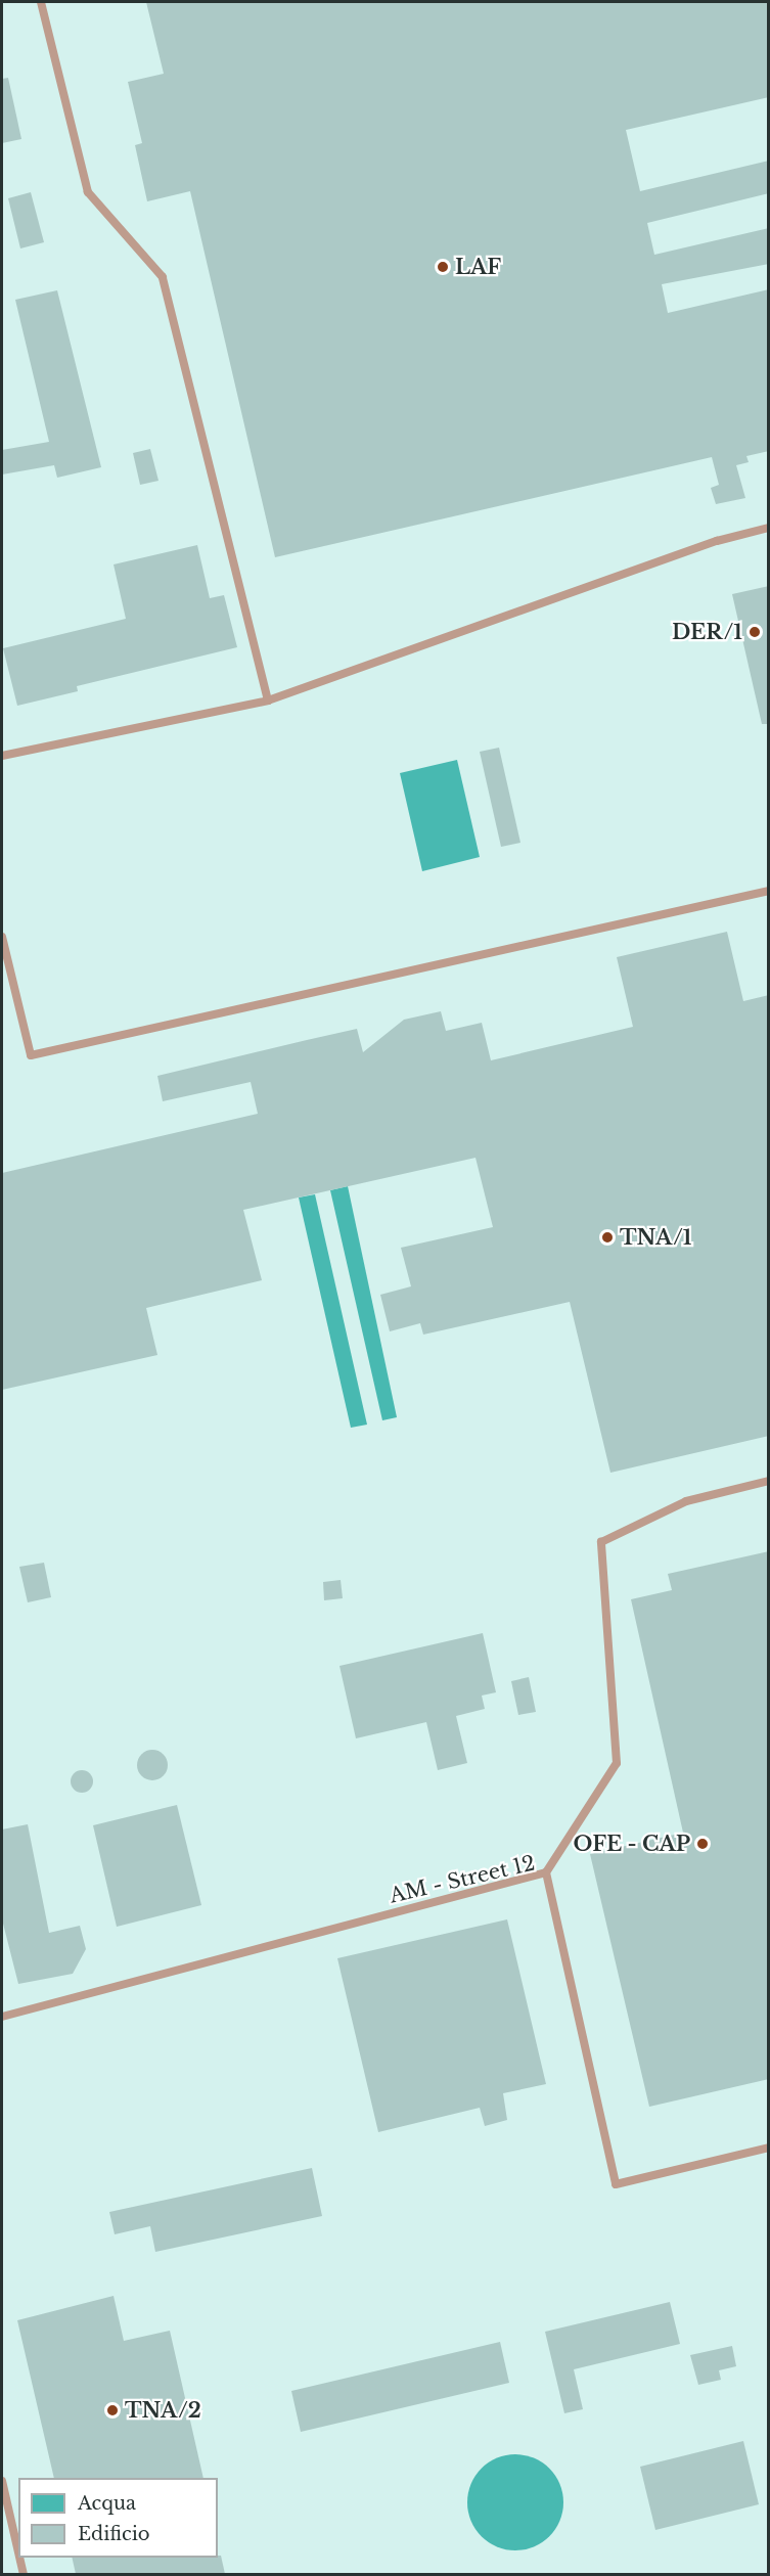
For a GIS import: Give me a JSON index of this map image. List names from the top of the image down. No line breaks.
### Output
{"streets":{"lane":["AM - Street 12"]},"places":["LAF","DER/1","TNA/1","OFE - CAP","TNA/2"],"legend":["Acqua","Edificio"]}
